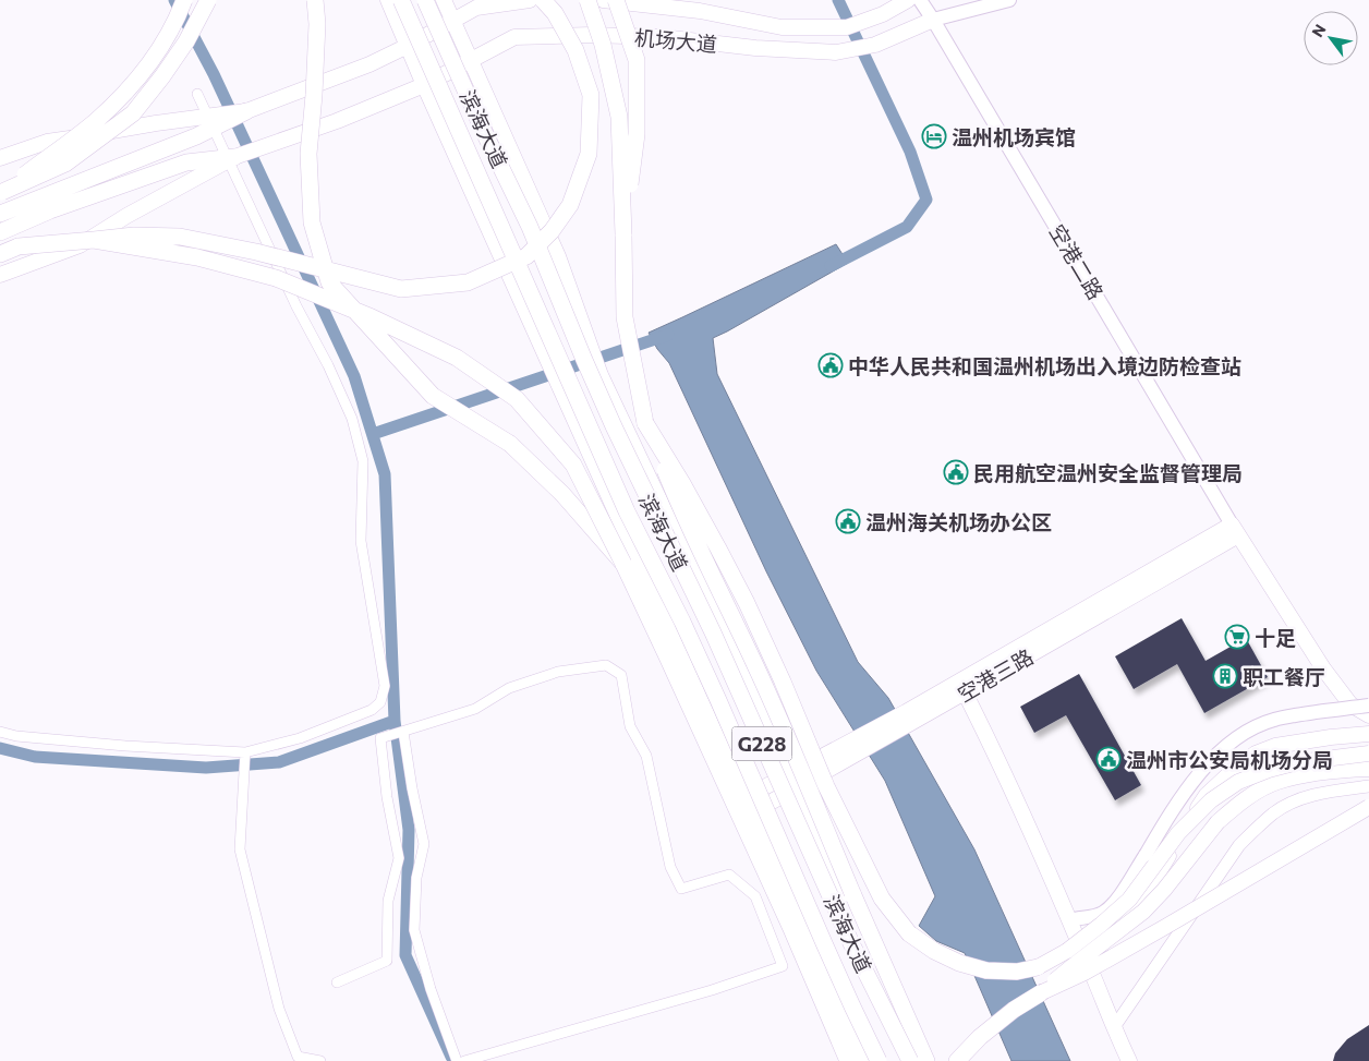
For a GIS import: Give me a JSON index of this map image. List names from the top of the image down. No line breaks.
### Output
{"streets":{"highway":["滨海大道","G228"],"main road":["机场大道","空港二路","空港三路"]},"crossings":[["机场大道","空港二路"],["空港二路","空港三路"]],"places":{"hotel":["温州机场宾馆"],"public building":["中华人民共和国温州机场出入境边防检查站","民用航空温州安全监督管理局","温州海关机场办公区","温州市公安局机场分局"],"supermarket":["十足"],"building":["职工餐厅"]},"north":"top left"}
